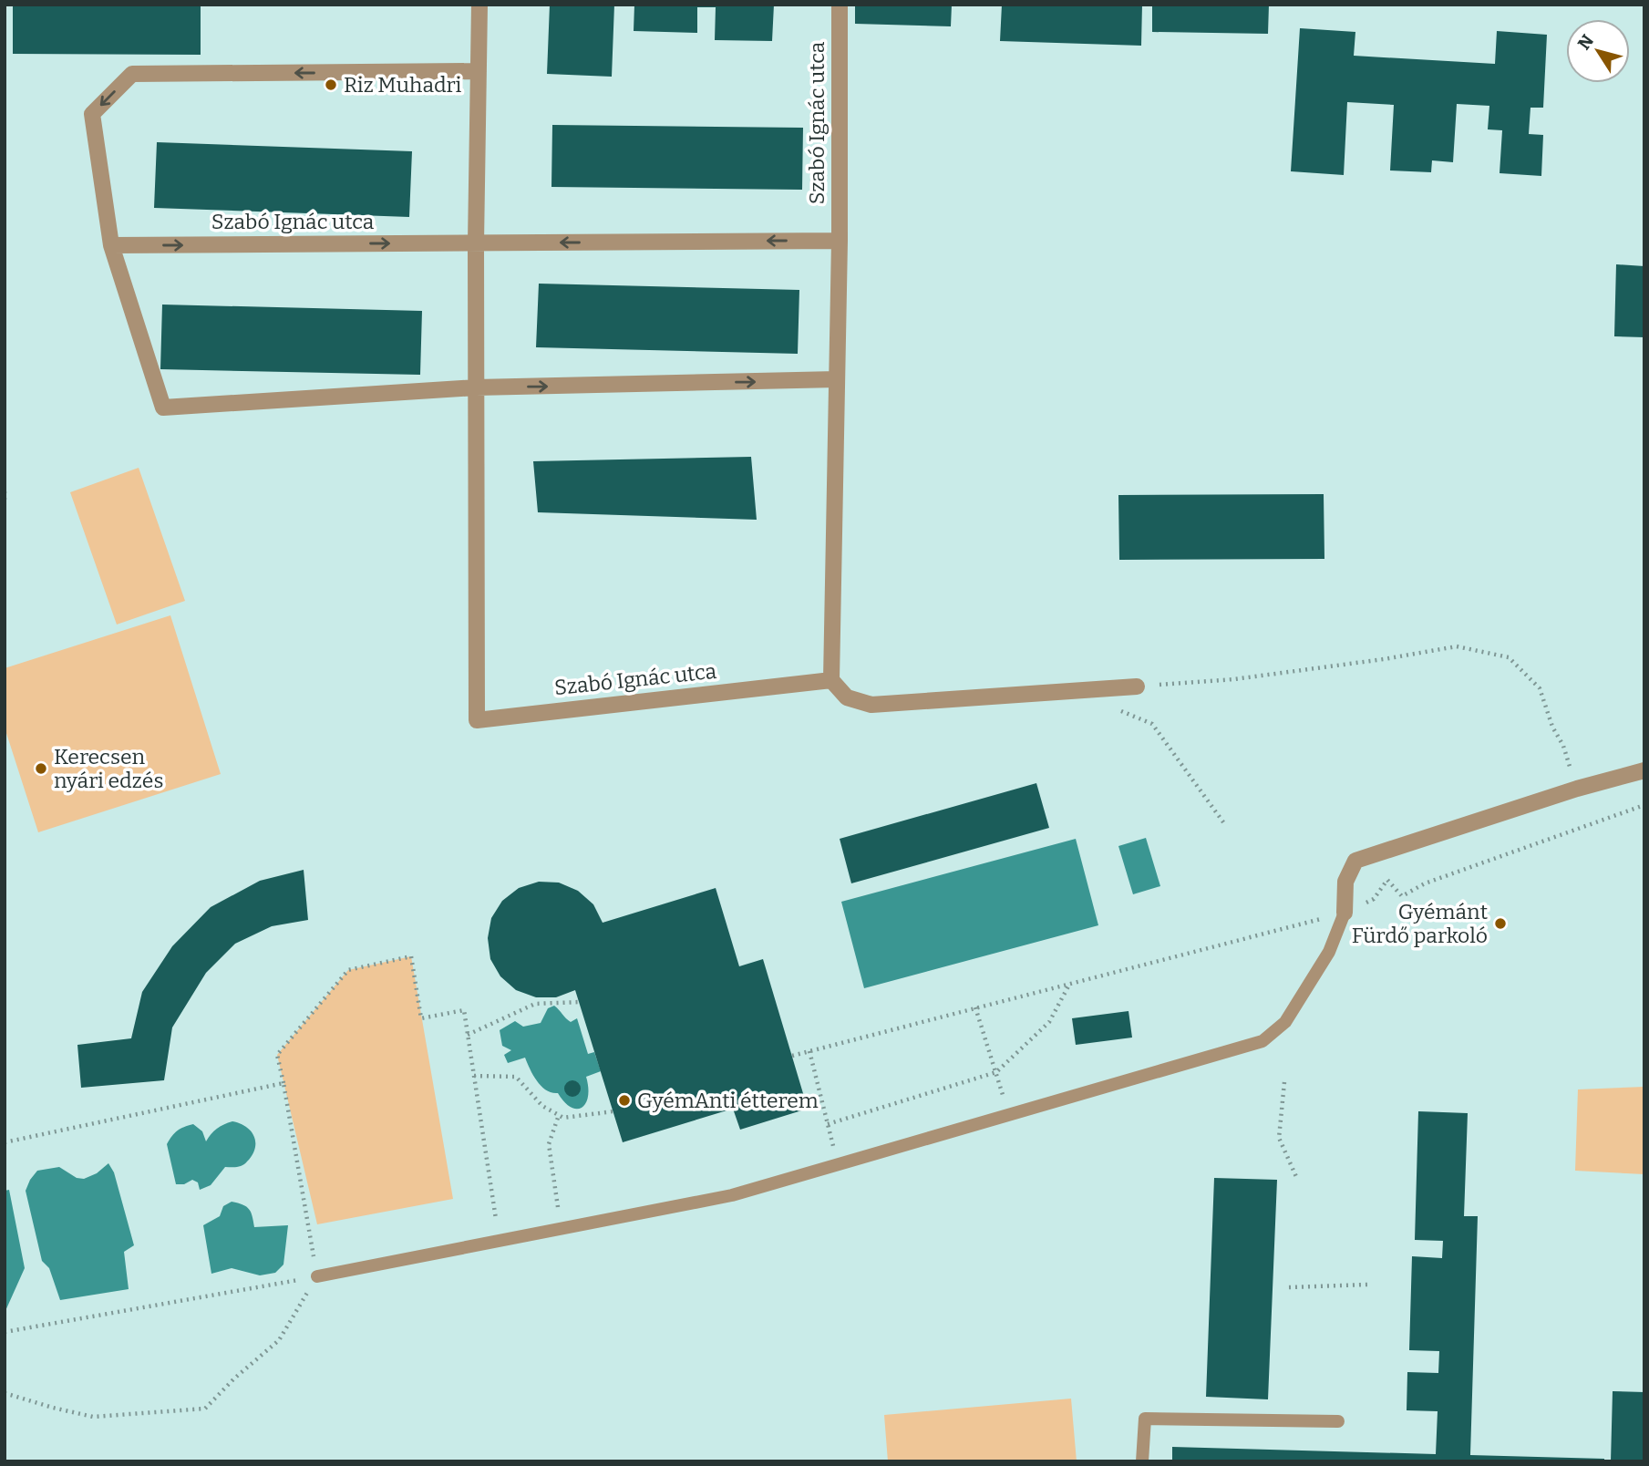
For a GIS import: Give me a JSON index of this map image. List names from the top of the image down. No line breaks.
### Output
{"streets":{"street":["Szabó Ignác utca"]},"places":["Riz Muhadri","Kerecsen nyári edzés","Gyémánt Fürdő parkoló","GyémAnti étterem"],"north":"top left"}
